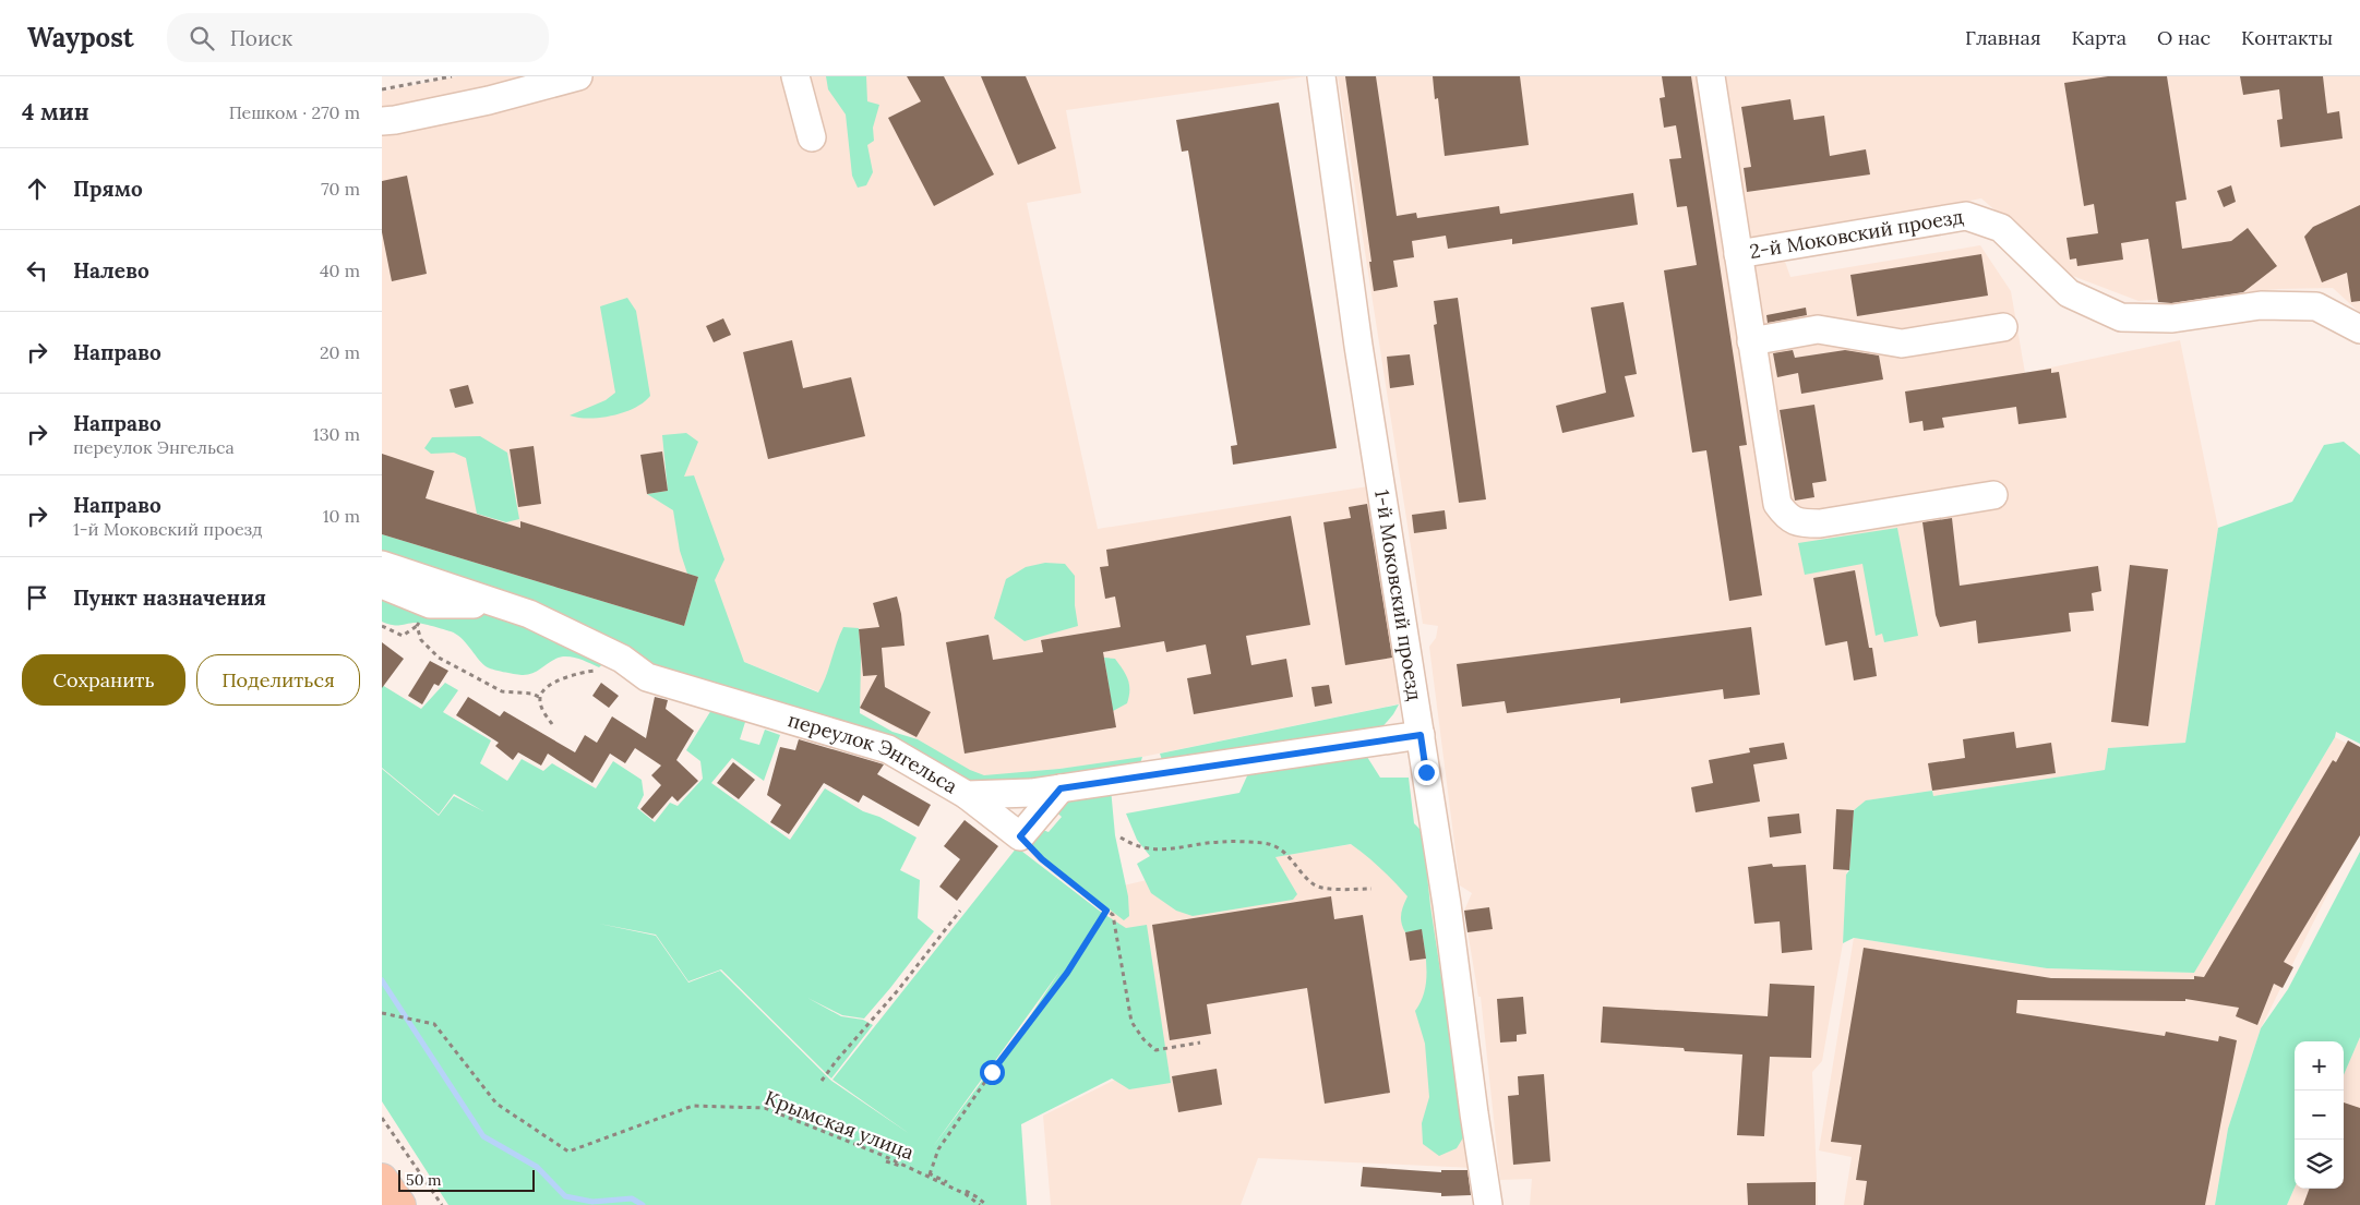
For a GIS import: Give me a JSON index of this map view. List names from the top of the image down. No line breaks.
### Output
{"streets":{"street":["2-й Моковский проезд","1-й Моковский проезд","переулок Энгельса"],"path":["Крымская улица"]},"crossings":[["1-й Моковский проезд","переулок Энгельса"]],"scale_bar":"50 m","page":{"header":"Waypost","search":"Поиск","nav":["Главная","Карта","О нас","Контакты"],"heading":["4 мин","Пешком · 270 m"],"list":[["Прямо","70 m"],["Налево","40 m"],["Направо","20 m"],["Направо","переулок Энгельса","130 m"],["Направо","1-й Моковский проезд","10 m"],"Пункт назначения"],"buttons":["Сохранить","Поделиться"],"map_buttons":["+","−"],"scale":"50 m"}}
